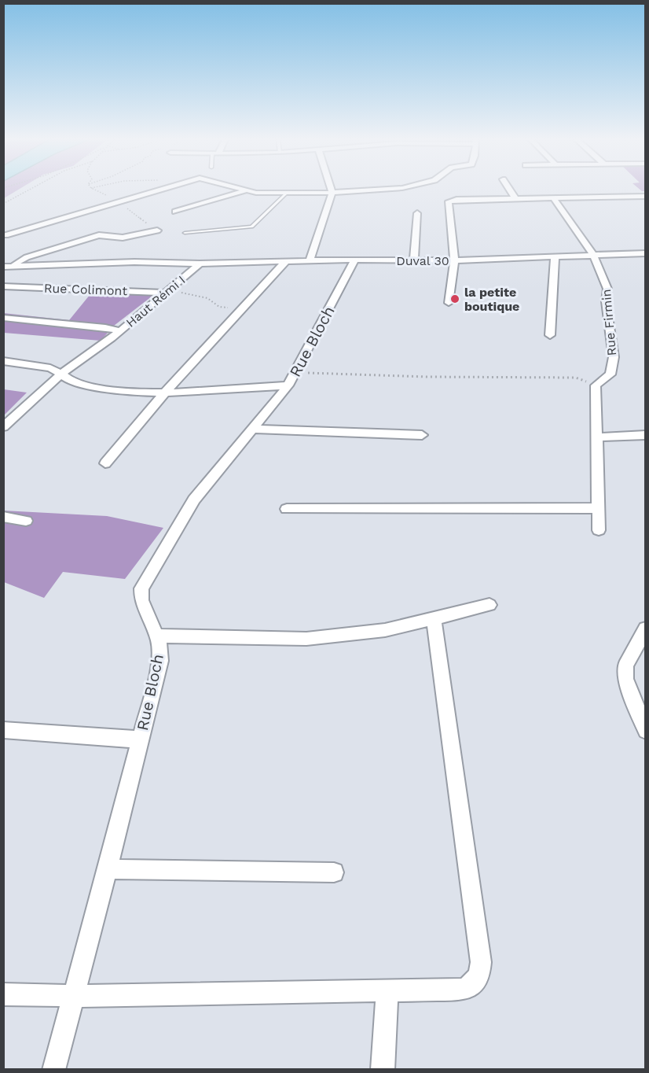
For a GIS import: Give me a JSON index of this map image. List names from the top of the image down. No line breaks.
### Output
{"streets":{"street":["Duval 30","Rue Colimont","Haut Rémi I","Rue Firmin","Rue Bloch"]},"crossings":[["Duval 30","Haut Rémi I"],["Duval 30","Rue Firmin"],["Duval 30","Rue Bloch"],["Rue Colimont","Haut Rémi I"]],"places":["la petite boutique"]}
